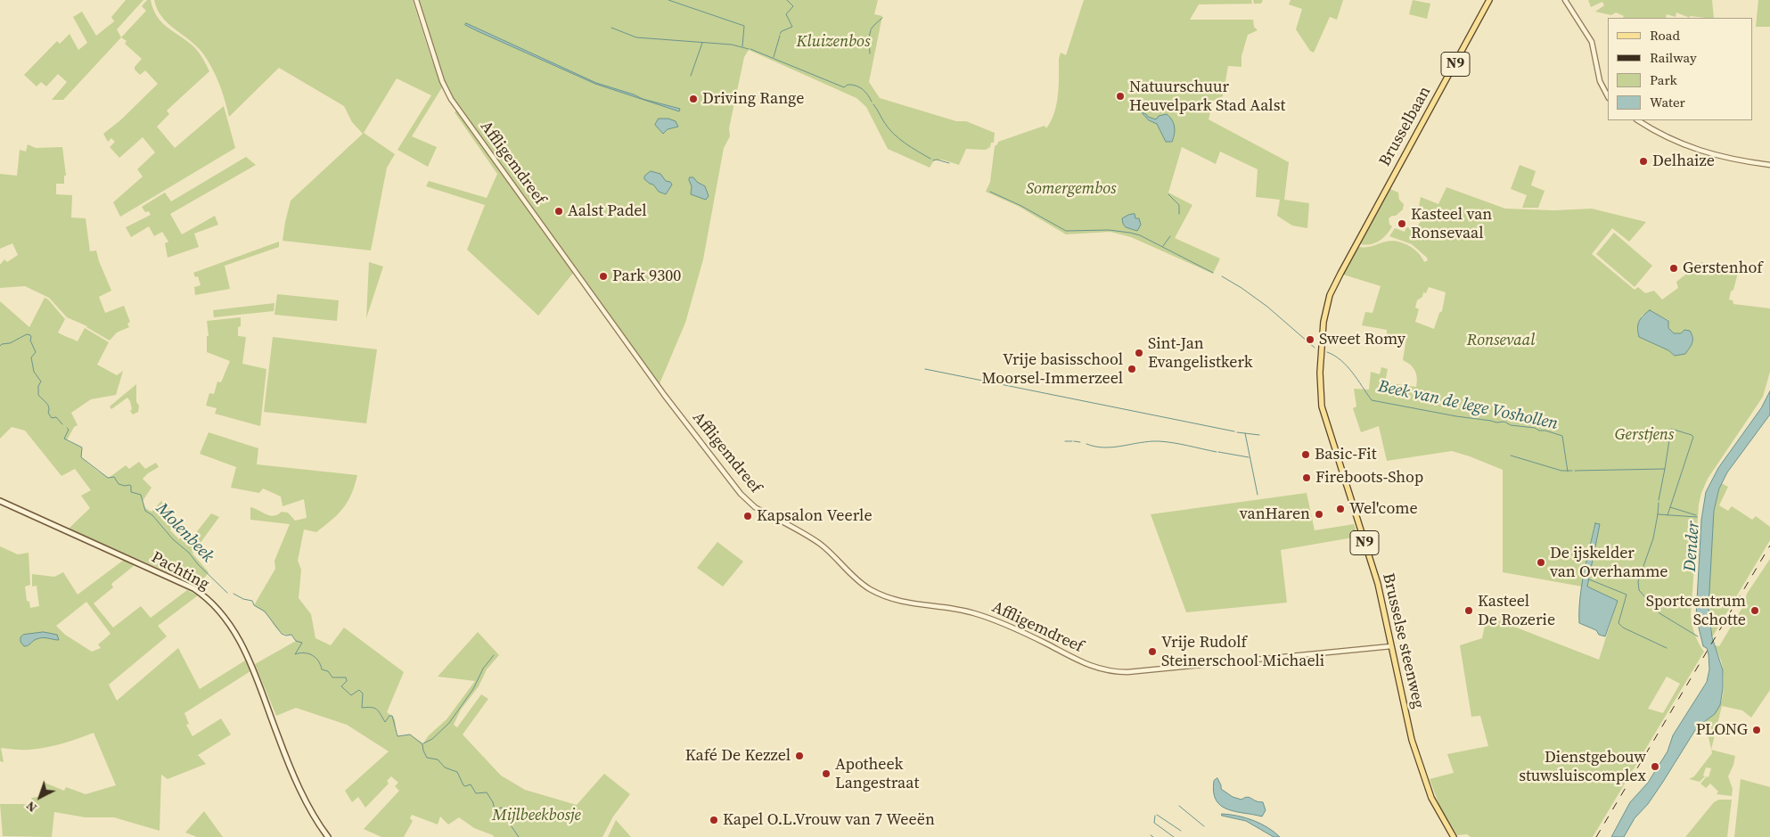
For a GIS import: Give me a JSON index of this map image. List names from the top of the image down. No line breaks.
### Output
{"streets":{"main road":["N9","Brusselbaan","Pachting","Brusselse steenweg"],"street":["Affligemdreef"]},"crossings":[["Brusselbaan","Brusselse steenweg"],["Affligemdreef","Brusselse steenweg"]],"water":["Beek van de lege Voshollen","Molenbeek","Dender"],"parks":["Kluizenbos","Somergembos","Ronsevaal","Gerstjens","Mijlbeekbosje"],"places":["Natuurschuur Heuvelpark Stad Aalst","Driving Range","Delhaize","Aalst Padel","Kasteel van Ronsevaal","Gerstenhof","Park 9300","Sweet Romy","Sint-Jan Evangelistkerk","Vrije basisschool Moorsel-Immerzeel","Basic-Fit","Fireboots-Shop","Wel'come","vanHaren","Kapsalon Veerle","De ijskelder van Overhamme","Kasteel De Rozerie","Sportcentrum Schotte","Vrije Rudolf Steinerschool Michaeli","PLONG","Kafé De Kezzel","Dienstgebouw stuwsluiscomplex","Apotheek Langestraat","Kapel O.L.Vrouw van 7 Weeën"],"legend":["Road","Railway","Park","Water"],"north":"bottom left"}
